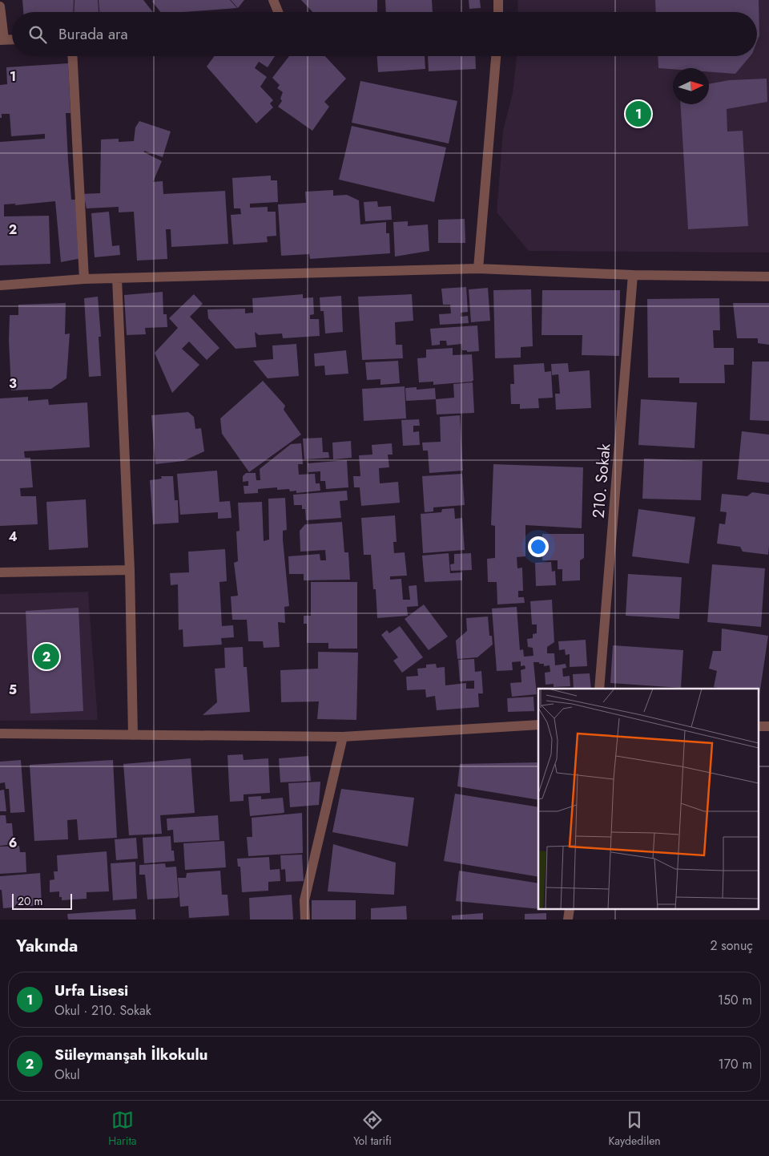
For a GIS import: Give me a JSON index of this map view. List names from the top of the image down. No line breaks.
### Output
{"streets":{"street":["210. Sokak"]},"scale_bar":"20 m","north":"right","page":{"search":"Burada ara","pins":["1","2"],"scale":"20 m","heading":["Yakında","2 sonuç"],"list":[{"mark":"1","name":"Urfa Lisesi","note":"Okul · 210. Sokak","value":"150 m"},{"mark":"2","name":"Süleymanşah İlkokulu","note":"Okul","value":"170 m"}],"nav":["Harita","Yol tarifi","Kaydedilen"]},"grid":{"rows":["1","2","3","4","5","6"]}}
